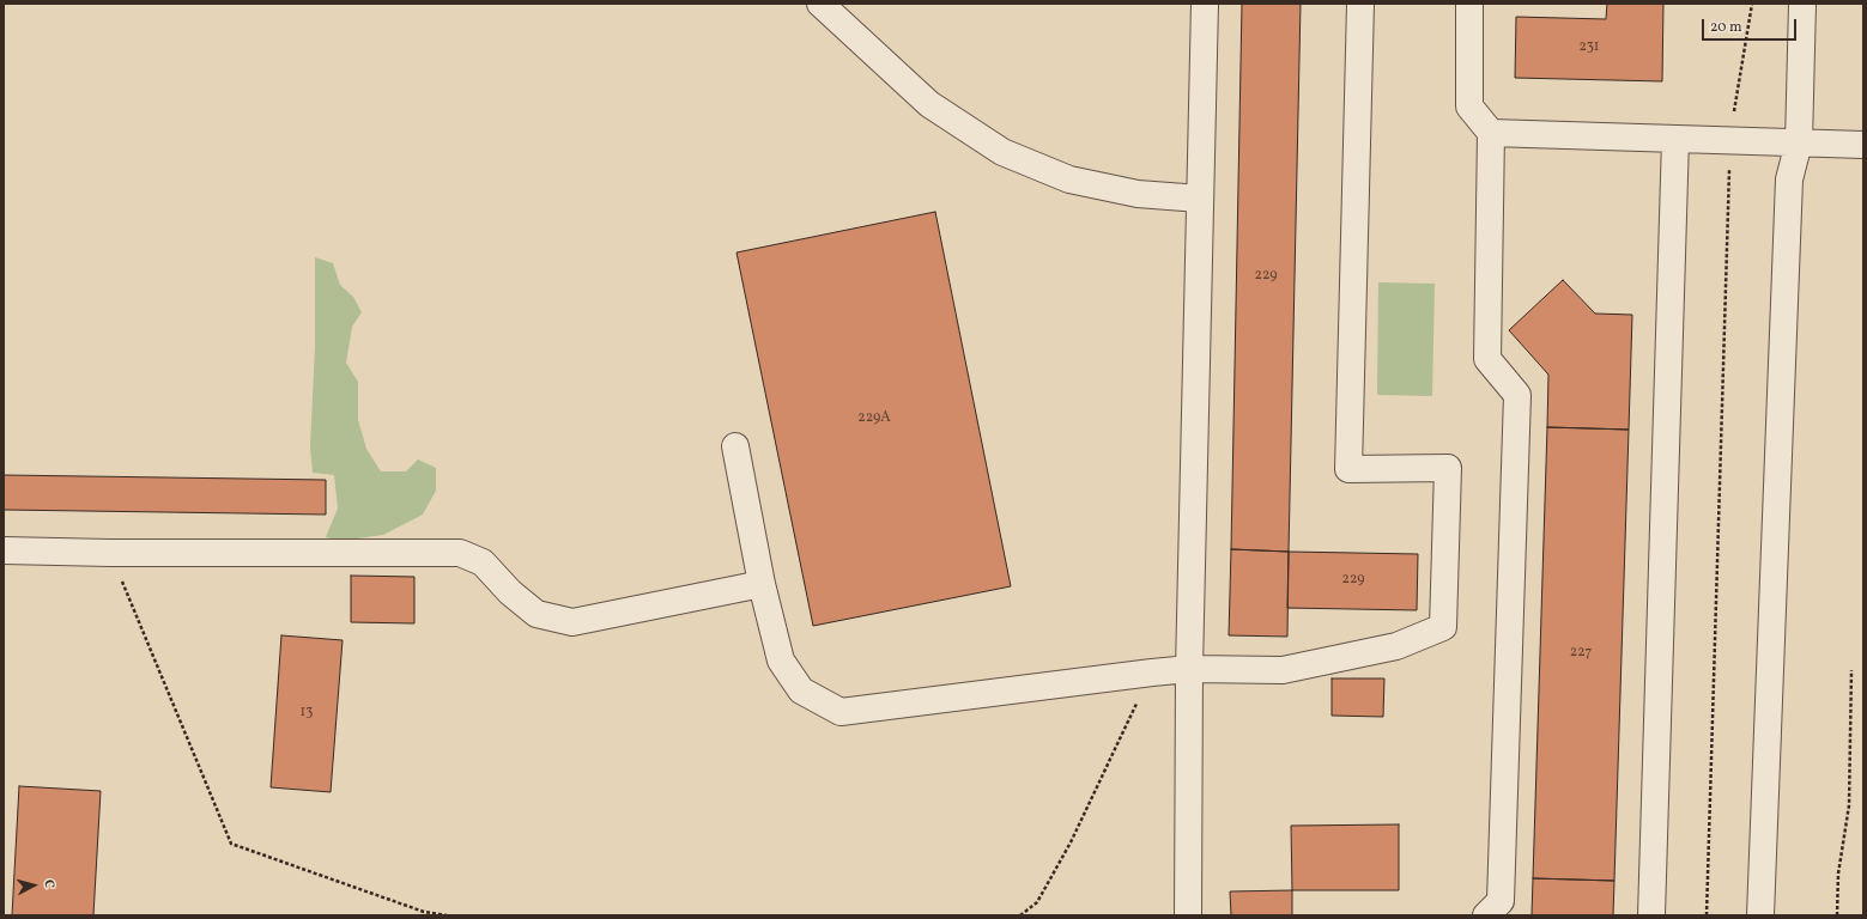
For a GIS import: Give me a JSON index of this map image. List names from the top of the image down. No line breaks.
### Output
{"house_numbers":["231","229","229А","229","227","13"],"scale_bar":"20 m","north":"right"}
